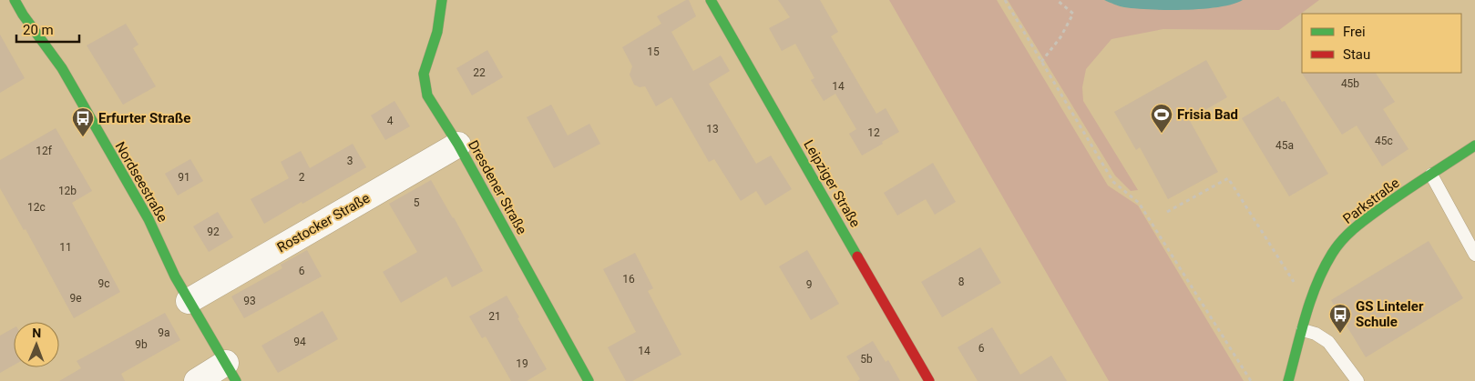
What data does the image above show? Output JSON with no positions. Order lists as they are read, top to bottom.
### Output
{
  "streets": {
    "street": [
      "Nordseestraße",
      "Leipziger Straße",
      "Dresdener Straße",
      "Parkstraße",
      "Rostocker Straße"
    ]
  },
  "crossings": [
    ["Nordseestraße", "Rostocker Straße"],
    ["Dresdener Straße", "Rostocker Straße"]
  ],
  "places": {
    "sports": ["Frisia Bad"],
    "bus stop": ["Erfurter Straße", "GS Linteler Schule"]
  },
  "house_numbers": [
    "15",
    "22",
    "45b",
    "14",
    "4",
    "13",
    "12",
    "45c",
    "45a",
    "12f",
    "3",
    "91",
    "2",
    "12b",
    "5",
    "12c",
    "92",
    "11",
    "6",
    "16",
    "8",
    "9c",
    "9",
    "9e",
    "93",
    "21",
    "9a",
    "94",
    "9b",
    "6",
    "14",
    "5b",
    "19"
  ],
  "legend": ["Frei", "Stau"],
  "scale_bar": "20 m",
  "north": "top"
}
